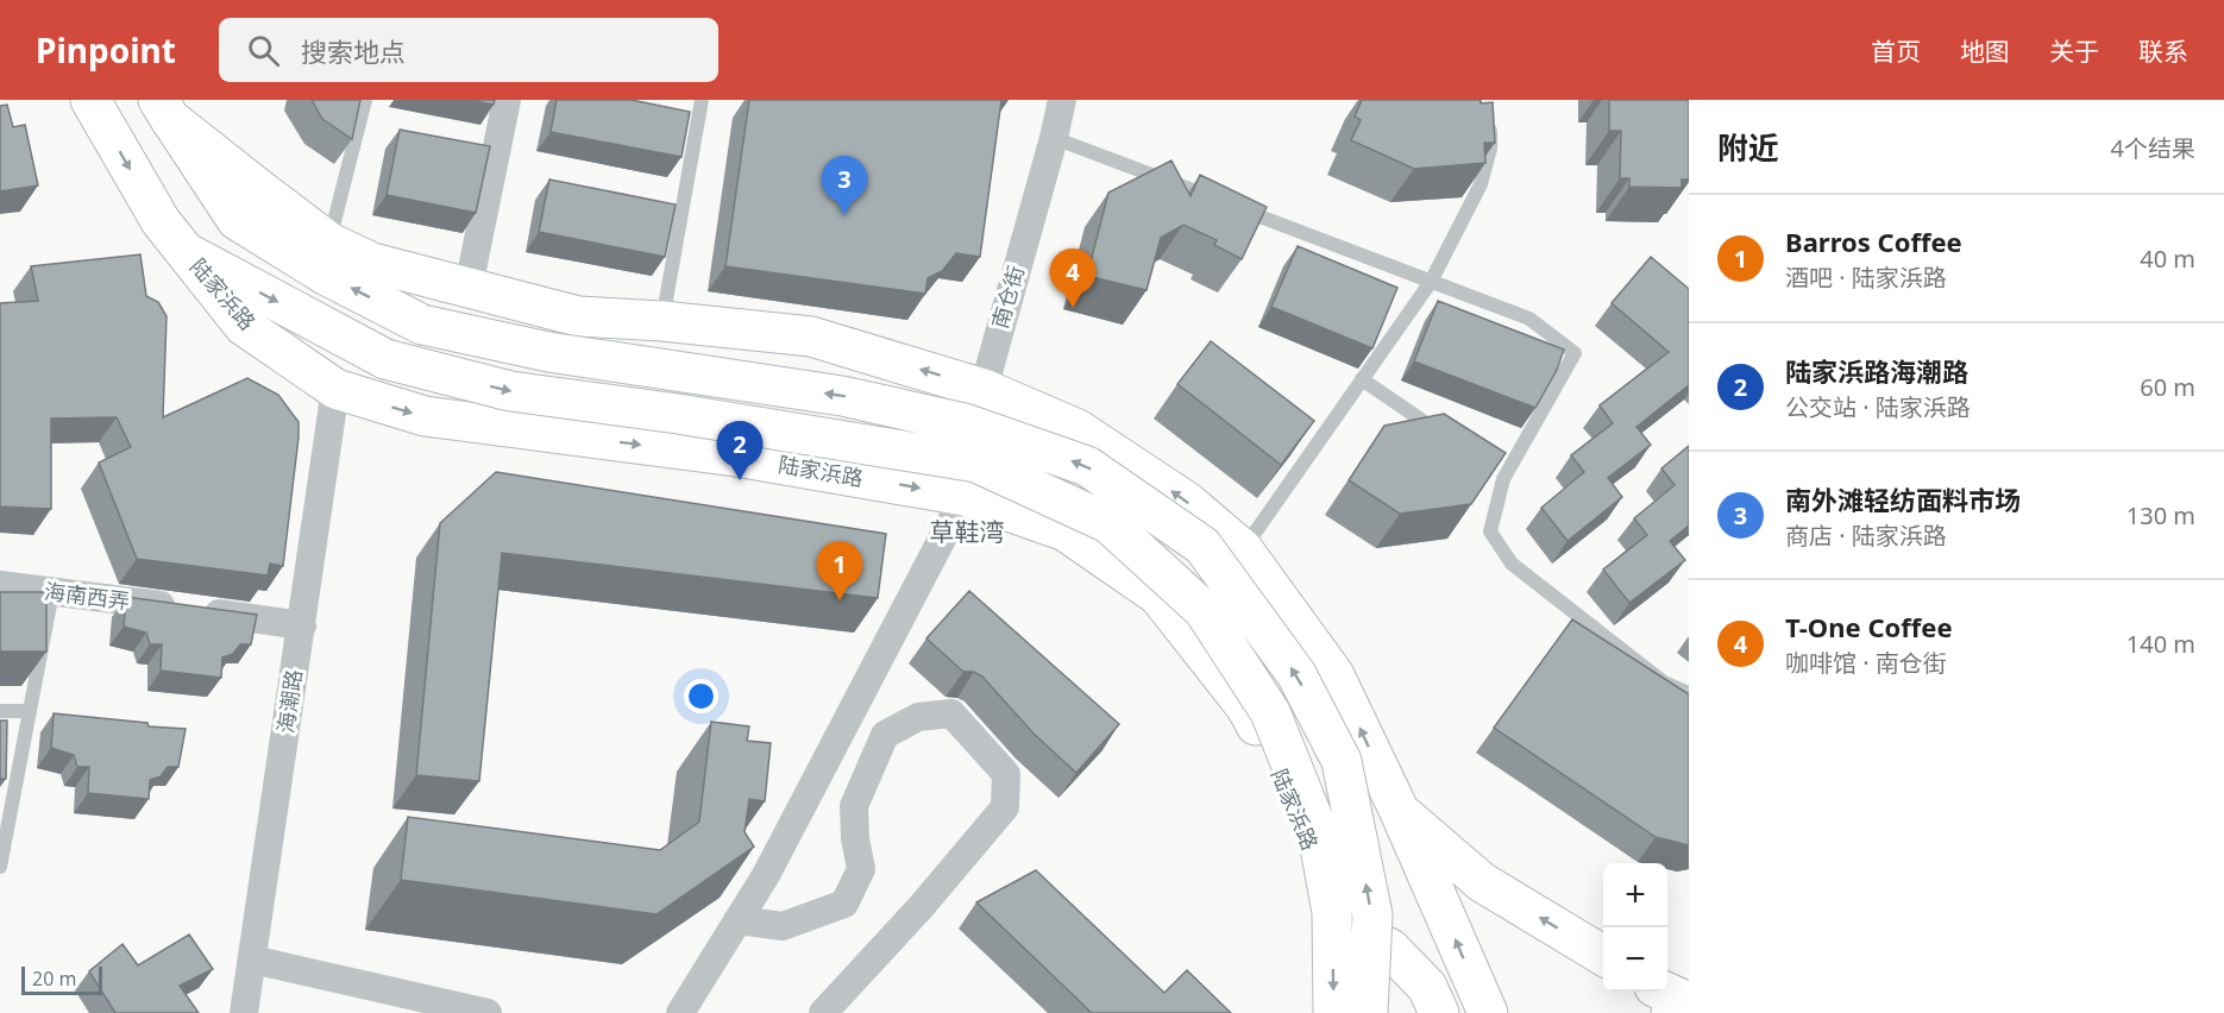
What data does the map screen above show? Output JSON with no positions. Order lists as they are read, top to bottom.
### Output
{
  "streets": {
    "main road": ["陆家浜路"],
    "street": ["南仓街", "海南西弄", "海潮路"]
  },
  "crossings": [
    ["陆家浜路", "南仓街"],
    ["陆家浜路", "海潮路"],
    ["海南西弄", "海潮路"]
  ],
  "districts": ["草鞋湾"],
  "scale_bar": "20 m",
  "page": {
    "header": "Pinpoint",
    "search": "搜索地点",
    "nav": [
      "首页",
      "地图",
      "关于",
      "联系"
    ],
    "heading": ["附近", "4个结果"],
    "pins": [
      "3",
      "4",
      "2",
      "1"
    ],
    "list": [
      {
        "mark": "1",
        "name": "Barros Coffee",
        "note": "酒吧 · 陆家浜路",
        "value": "40 m"
      },
      {
        "mark": "2",
        "name": "陆家浜路海潮路",
        "note": "公交站 · 陆家浜路",
        "value": "60 m"
      },
      {
        "mark": "3",
        "name": "南外滩轻纺面料市场",
        "note": "商店 · 陆家浜路",
        "value": "130 m"
      },
      {
        "mark": "4",
        "name": "T-One Coffee",
        "note": "咖啡馆 · 南仓街",
        "value": "140 m"
      }
    ],
    "map_buttons": ["+", "−"],
    "scale": "20 m"
  }
}
